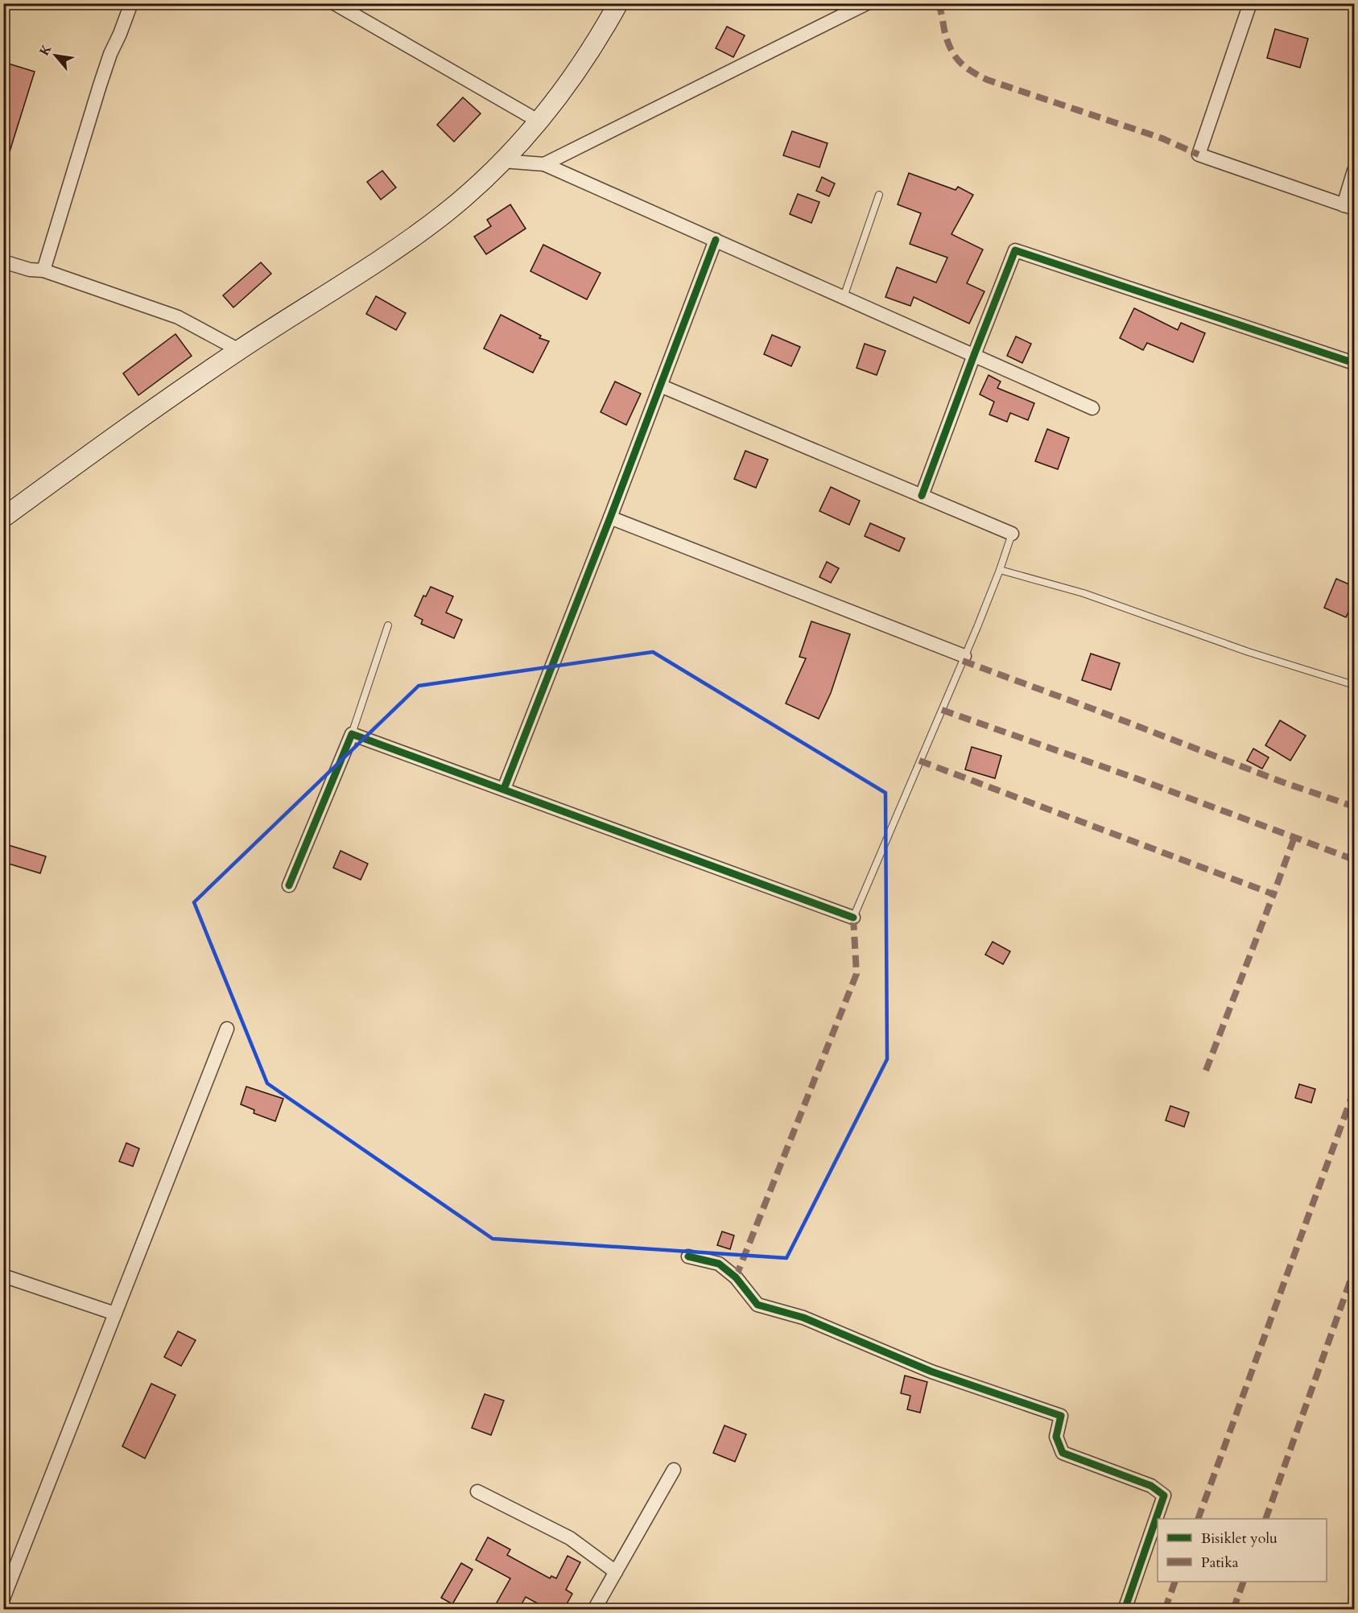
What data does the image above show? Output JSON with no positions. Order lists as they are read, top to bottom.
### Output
{
  "legend": ["Bisiklet yolu", "Patika"],
  "north": "top left"
}
